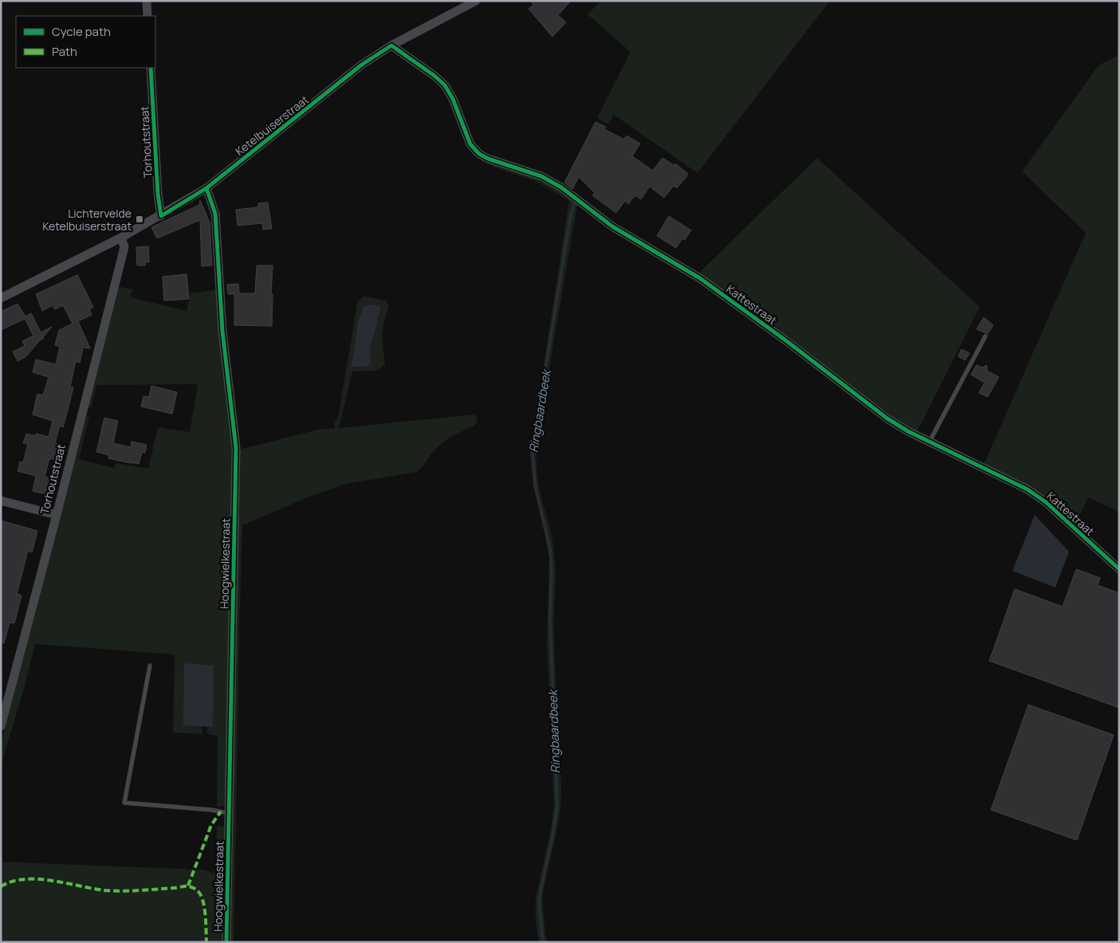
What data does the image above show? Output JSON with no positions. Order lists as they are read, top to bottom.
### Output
{
  "streets": {
    "street": [
      "Ketelbuiserstraat",
      "Torhoutstraat",
      "Kattestraat",
      "Hoogwielkestraat"
    ]
  },
  "crossings": [
    ["Ketelbuiserstraat", "Torhoutstraat"],
    ["Ketelbuiserstraat", "Kattestraat"],
    ["Ketelbuiserstraat", "Hoogwielkestraat"]
  ],
  "water": ["Ringbaardbeek"],
  "places": {
    "transit": ["Lichtervelde Ketelbuiserstraat"]
  },
  "legend": ["Cycle path", "Path"]
}
